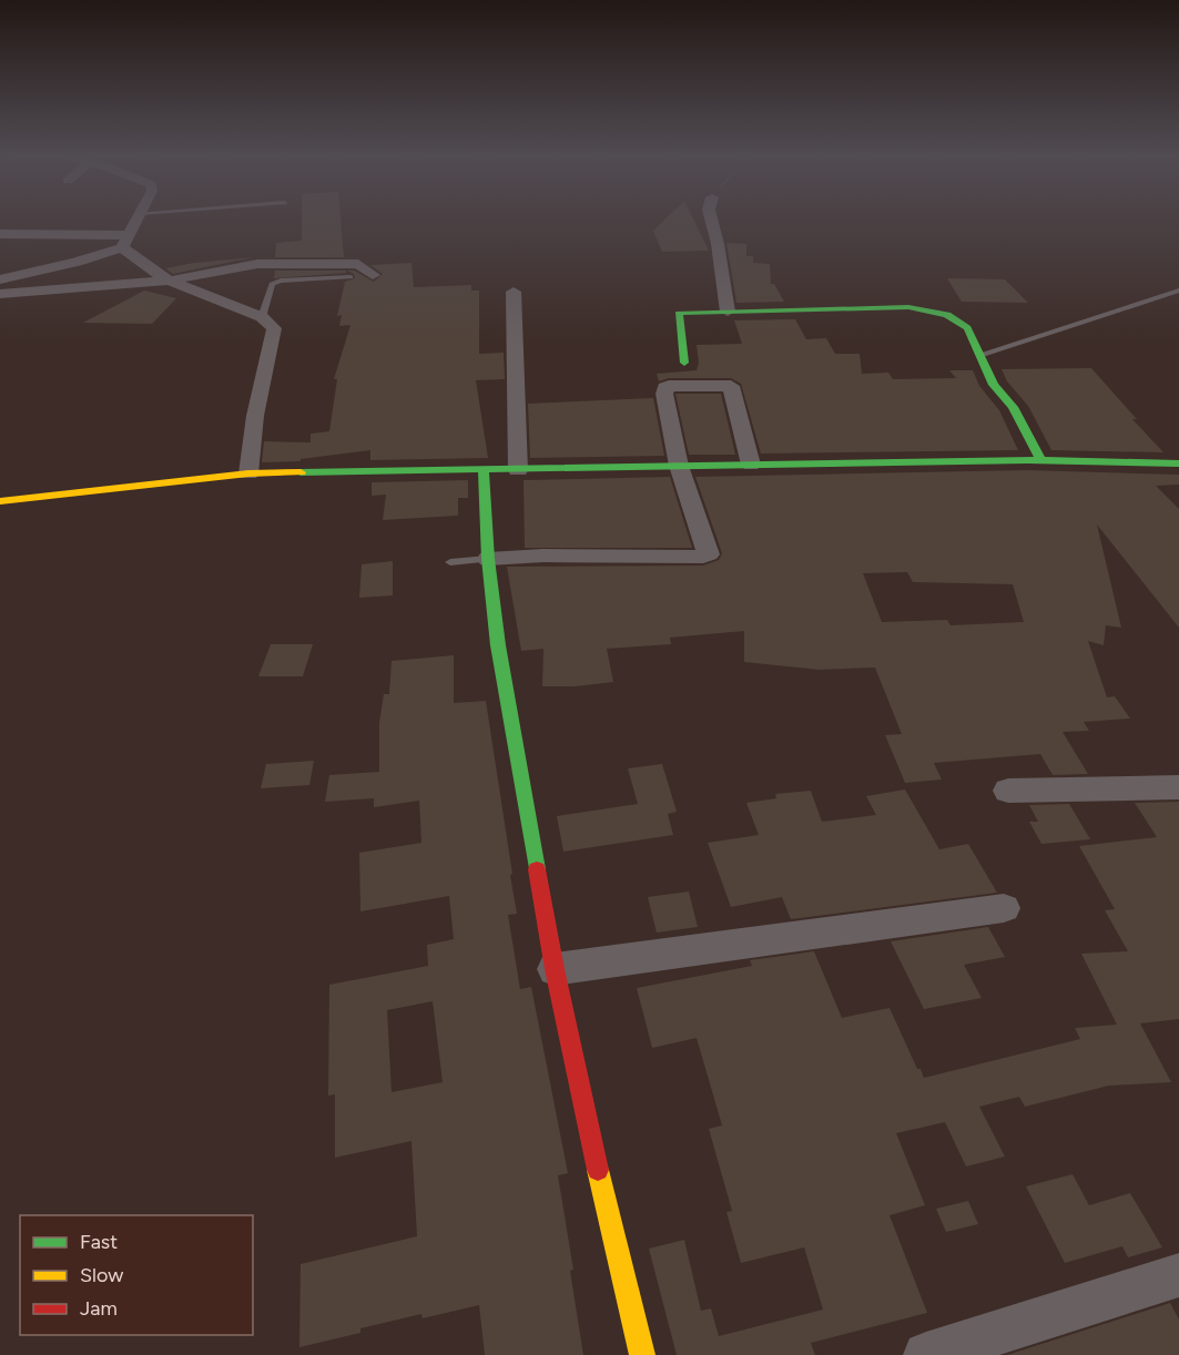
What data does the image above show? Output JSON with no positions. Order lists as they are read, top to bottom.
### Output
{
  "legend": ["Fast", "Slow", "Jam"]
}
